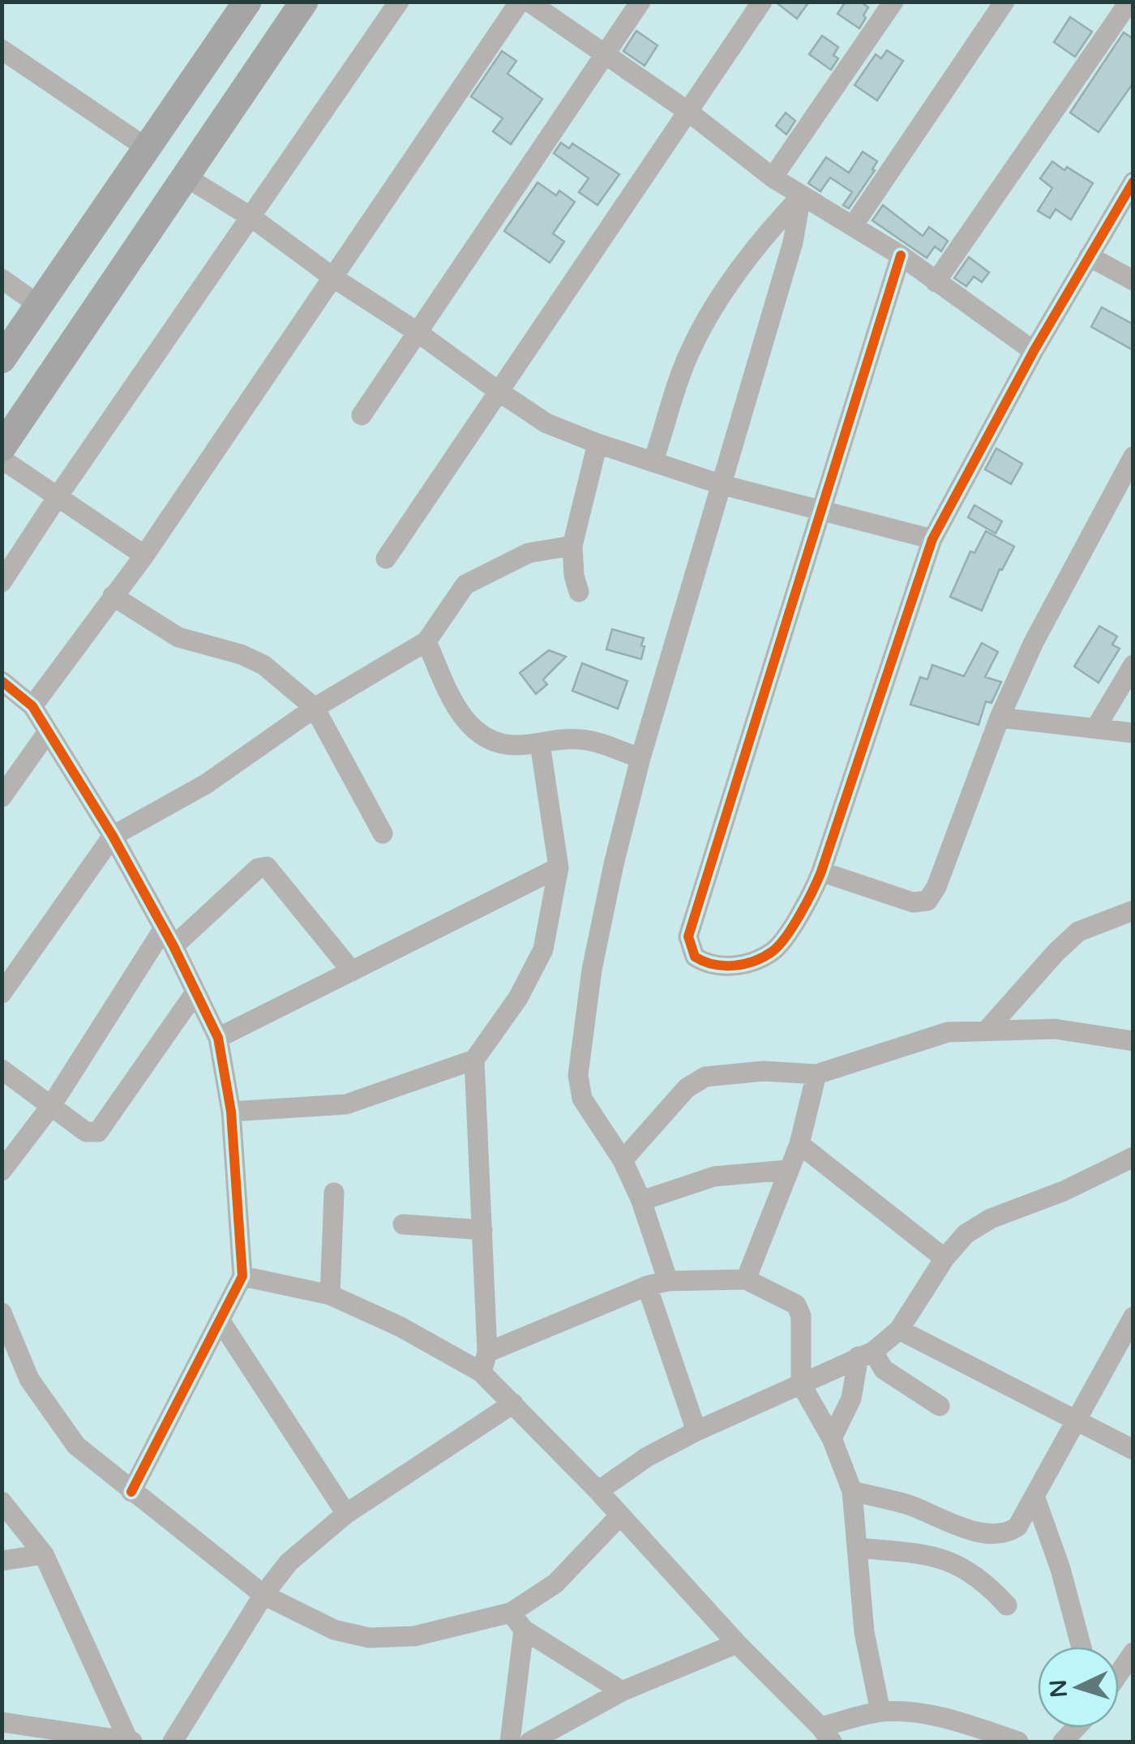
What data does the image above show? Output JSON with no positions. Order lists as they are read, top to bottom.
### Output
{
  "north": "left"
}
